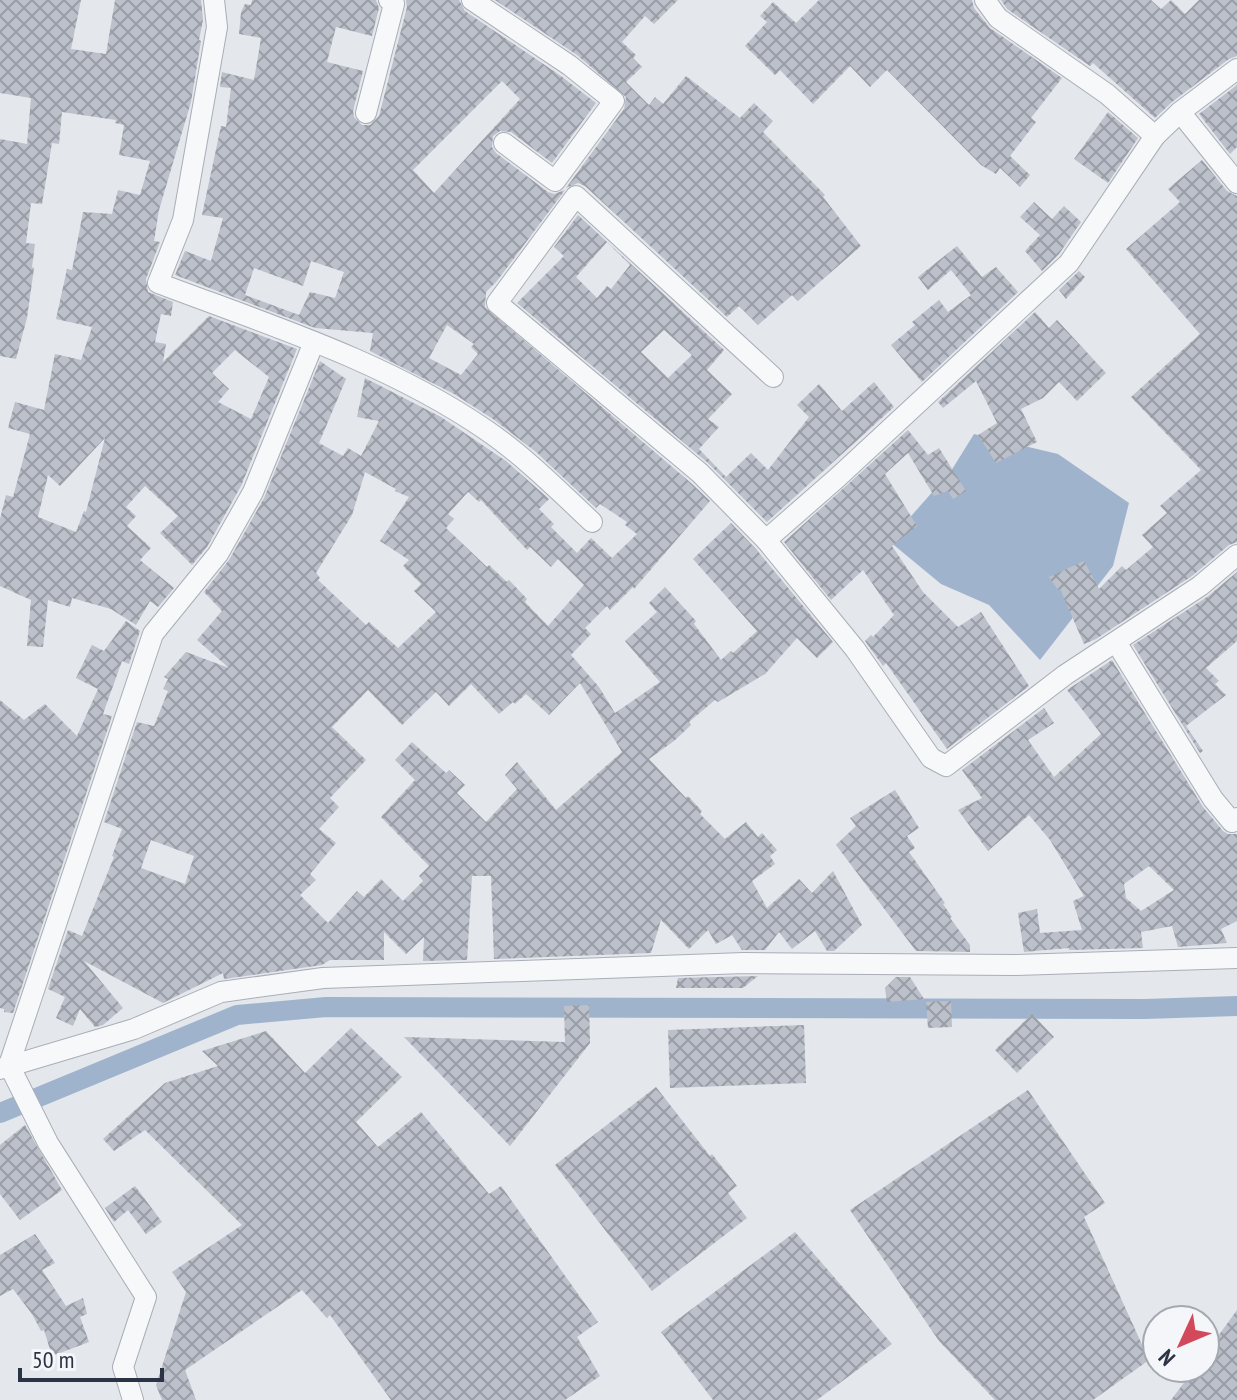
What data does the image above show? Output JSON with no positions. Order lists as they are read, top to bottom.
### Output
{
  "scale_bar": "50 m",
  "north": "bottom left"
}
